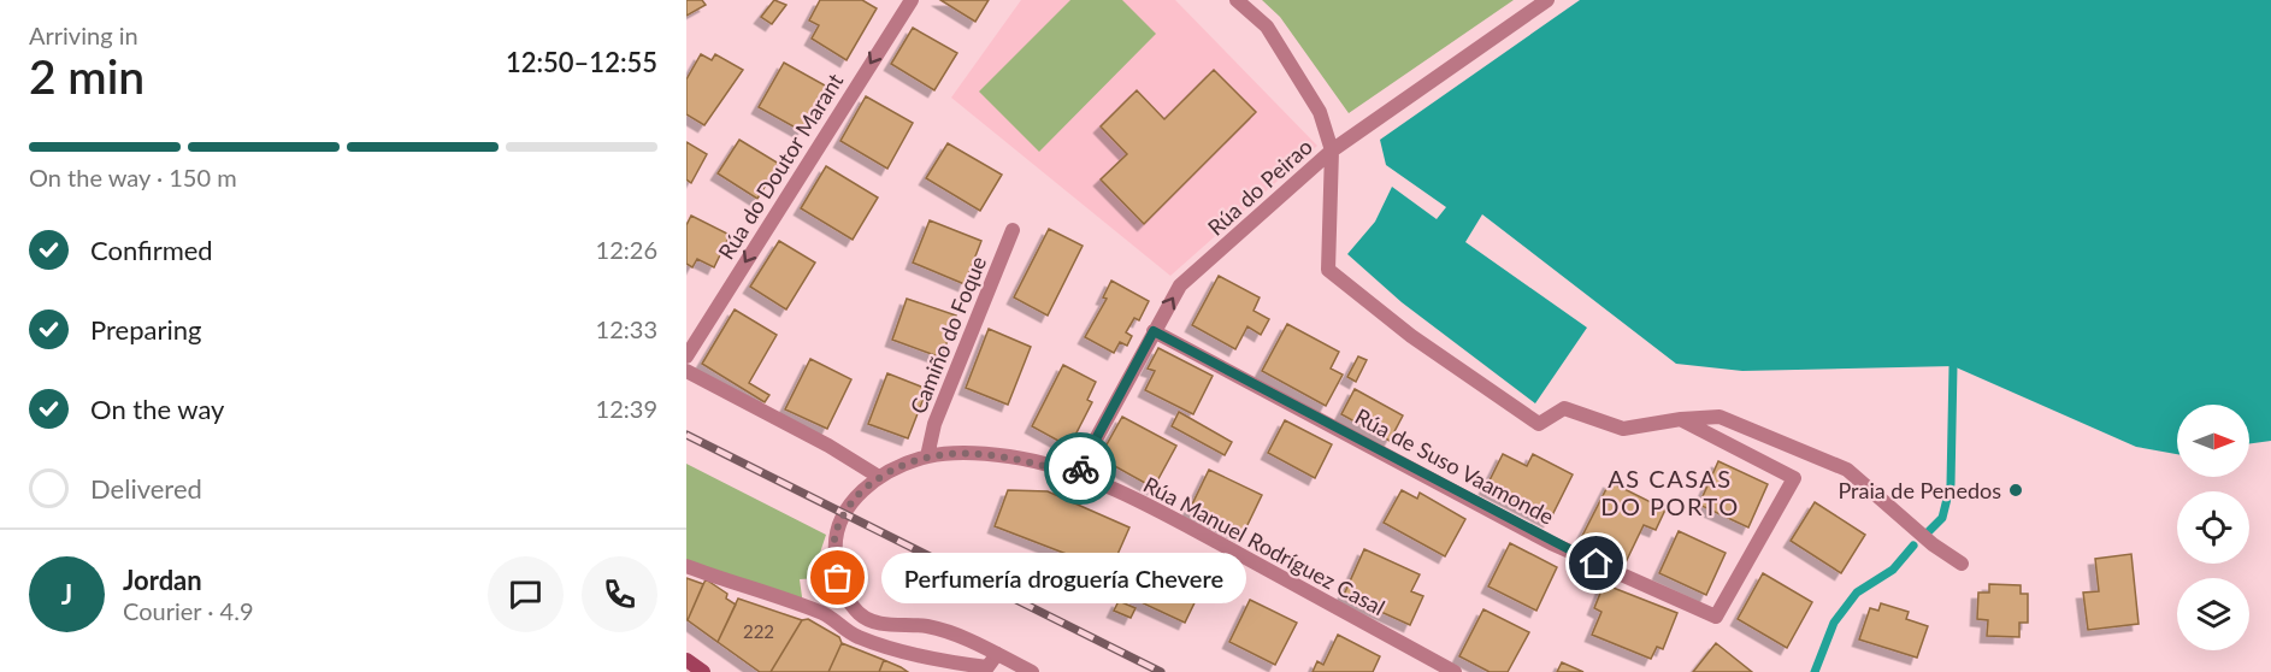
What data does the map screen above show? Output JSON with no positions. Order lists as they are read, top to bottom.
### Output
{
  "streets": {
    "street": [
      "Rúa do Doutor Marant",
      "Rúa do Peirao",
      "Camiño do Foque",
      "Rúa de Suso Vaamonde",
      "Rúa Manuel Rodríguez Casal"
    ]
  },
  "crossings": [
    ["Rúa do Peirao", "Rúa de Suso Vaamonde"],
    ["Rúa do Peirao", "Rúa Manuel Rodríguez Casal"],
    ["Camiño do Foque", "Rúa Manuel Rodríguez Casal"]
  ],
  "one_way": ["Rúa do Doutor Marant", "Rúa do Peirao"],
  "districts": ["AS CASAS DO PORTO"],
  "places": ["Praia de Penedos", "Perfumería droguería Chevere"],
  "house_numbers": ["222"],
  "north": "right",
  "page": {
    "heading": ["2 min", "Arriving in", "12:50–12:55"],
    "panel": ["Jordan", "Courier · 4.9"],
    "bar": "On the way · 150 m",
    "list": [
      ["Confirmed", "12:26"],
      ["Preparing", "12:33"],
      ["On the way", "12:39"],
      "Delivered"
    ],
    "bubble": "Perfumería droguería Chevere",
    "round": "J"
  }
}
